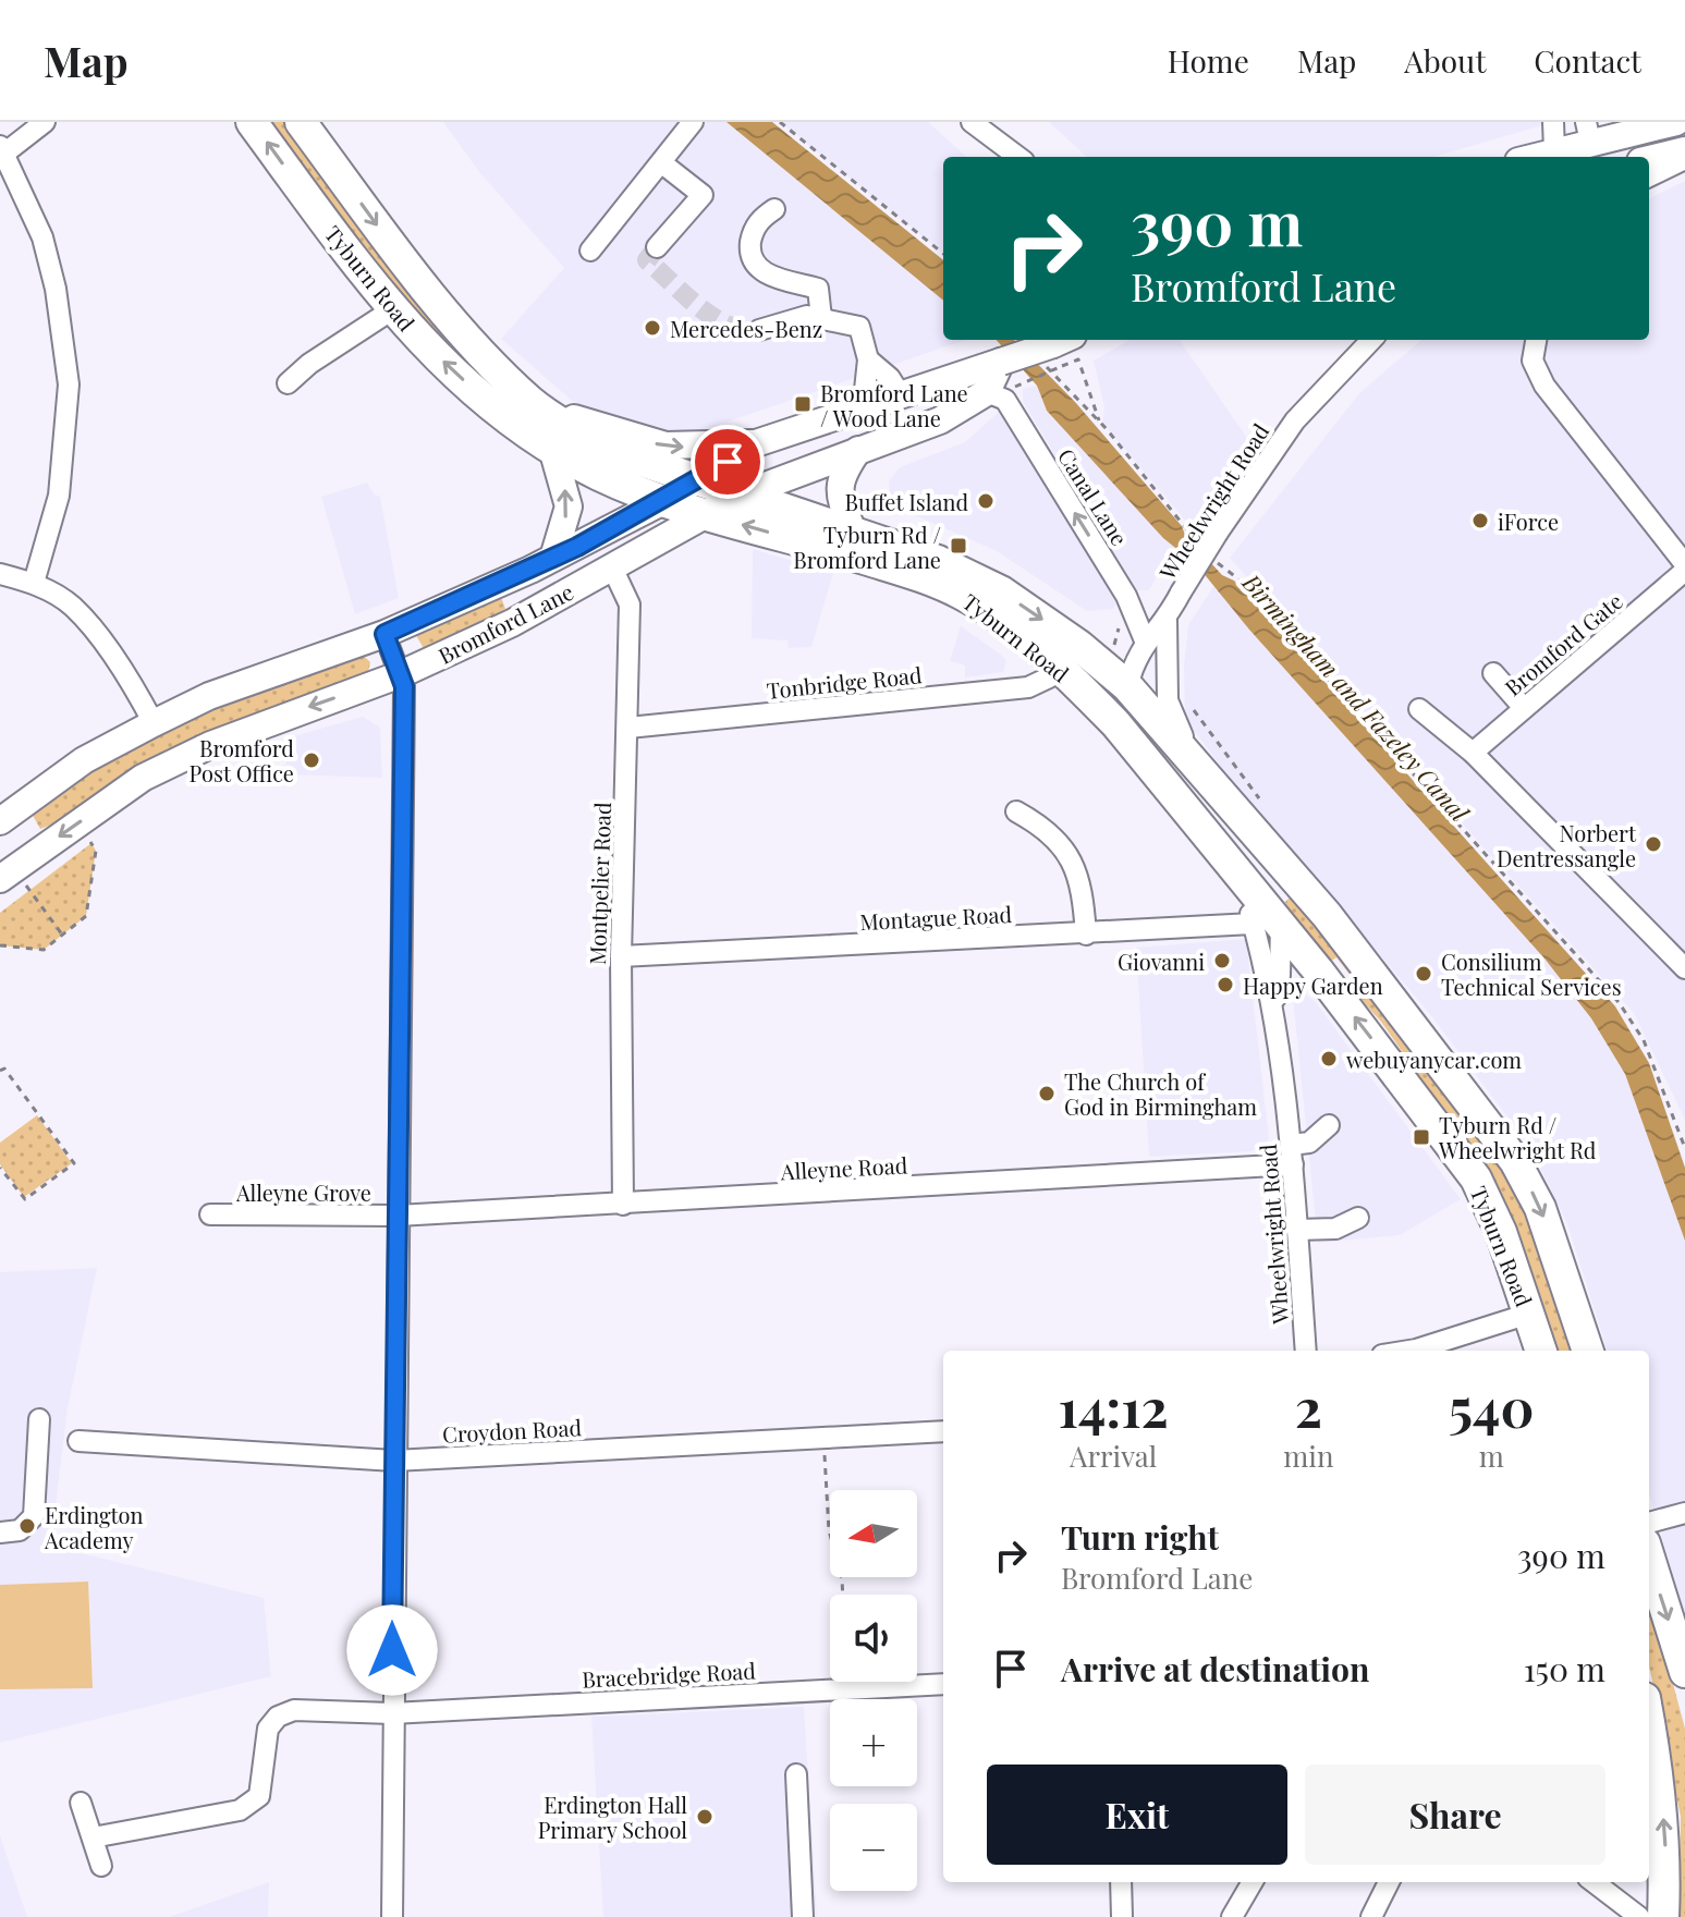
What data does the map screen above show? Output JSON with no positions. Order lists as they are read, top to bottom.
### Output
{
  "streets": {
    "highway": ["Tyburn Road"],
    "main road": ["Bromford Lane"],
    "street": [
      "Canal Lane",
      "Wheelwright Road",
      "Bromford Gate",
      "Tonbridge Road",
      "Montpelier Road",
      "Montague Road",
      "Alleyne Road",
      "Alleyne Grove",
      "Croydon Road",
      "Bracebridge Road"
    ]
  },
  "crossings": [
    ["Tyburn Road", "Wheelwright Road"],
    ["Tyburn Road", "Bromford Lane"],
    ["Tyburn Road", "Tonbridge Road"],
    ["Tyburn Road", "Montague Road"],
    ["Canal Lane", "Wheelwright Road"],
    ["Canal Lane", "Bromford Lane"],
    ["Wheelwright Road", "Montague Road"],
    ["Wheelwright Road", "Alleyne Road"],
    ["Bromford Lane", "Montpelier Road"],
    ["Tonbridge Road", "Montpelier Road"],
    ["Montpelier Road", "Montague Road"],
    ["Montpelier Road", "Alleyne Road"],
    ["Alleyne Road", "Alleyne Grove"]
  ],
  "one_way": ["Canal Lane"],
  "water": ["Birmingham and Fazeley Canal"],
  "places": {
    "other": [
      "Mercedes-Benz",
      "Buffet Island",
      "iForce",
      "Bromford Post Office",
      "Norbert Dentressangle",
      "Giovanni",
      "Consilium Technical Services",
      "Happy Garden",
      "webuyanycar.com",
      "The Church of God in Birmingham",
      "Erdington Academy",
      "Erdington Hall Primary School"
    ],
    "transit": ["Bromford Lane / Wood Lane", "Tyburn Rd / Bromford Lane", "Tyburn Rd / Wheelwright Rd"]
  },
  "north": "left",
  "page": {
    "header": "Map",
    "nav": [
      "Home",
      "Map",
      "About",
      "Contact"
    ],
    "turn": ["390 m", "Bromford Lane"],
    "eta": [
      "14:12",
      "Arrival",
      "2",
      "min",
      "540",
      "m"
    ],
    "map_buttons": ["+", "−"],
    "list": [
      {
        "name": "Turn right",
        "note": "Bromford Lane",
        "value": "390 m"
      },
      {
        "name": "Arrive at destination",
        "value": "150 m"
      }
    ],
    "buttons": ["Exit", "Share"]
  }
}
